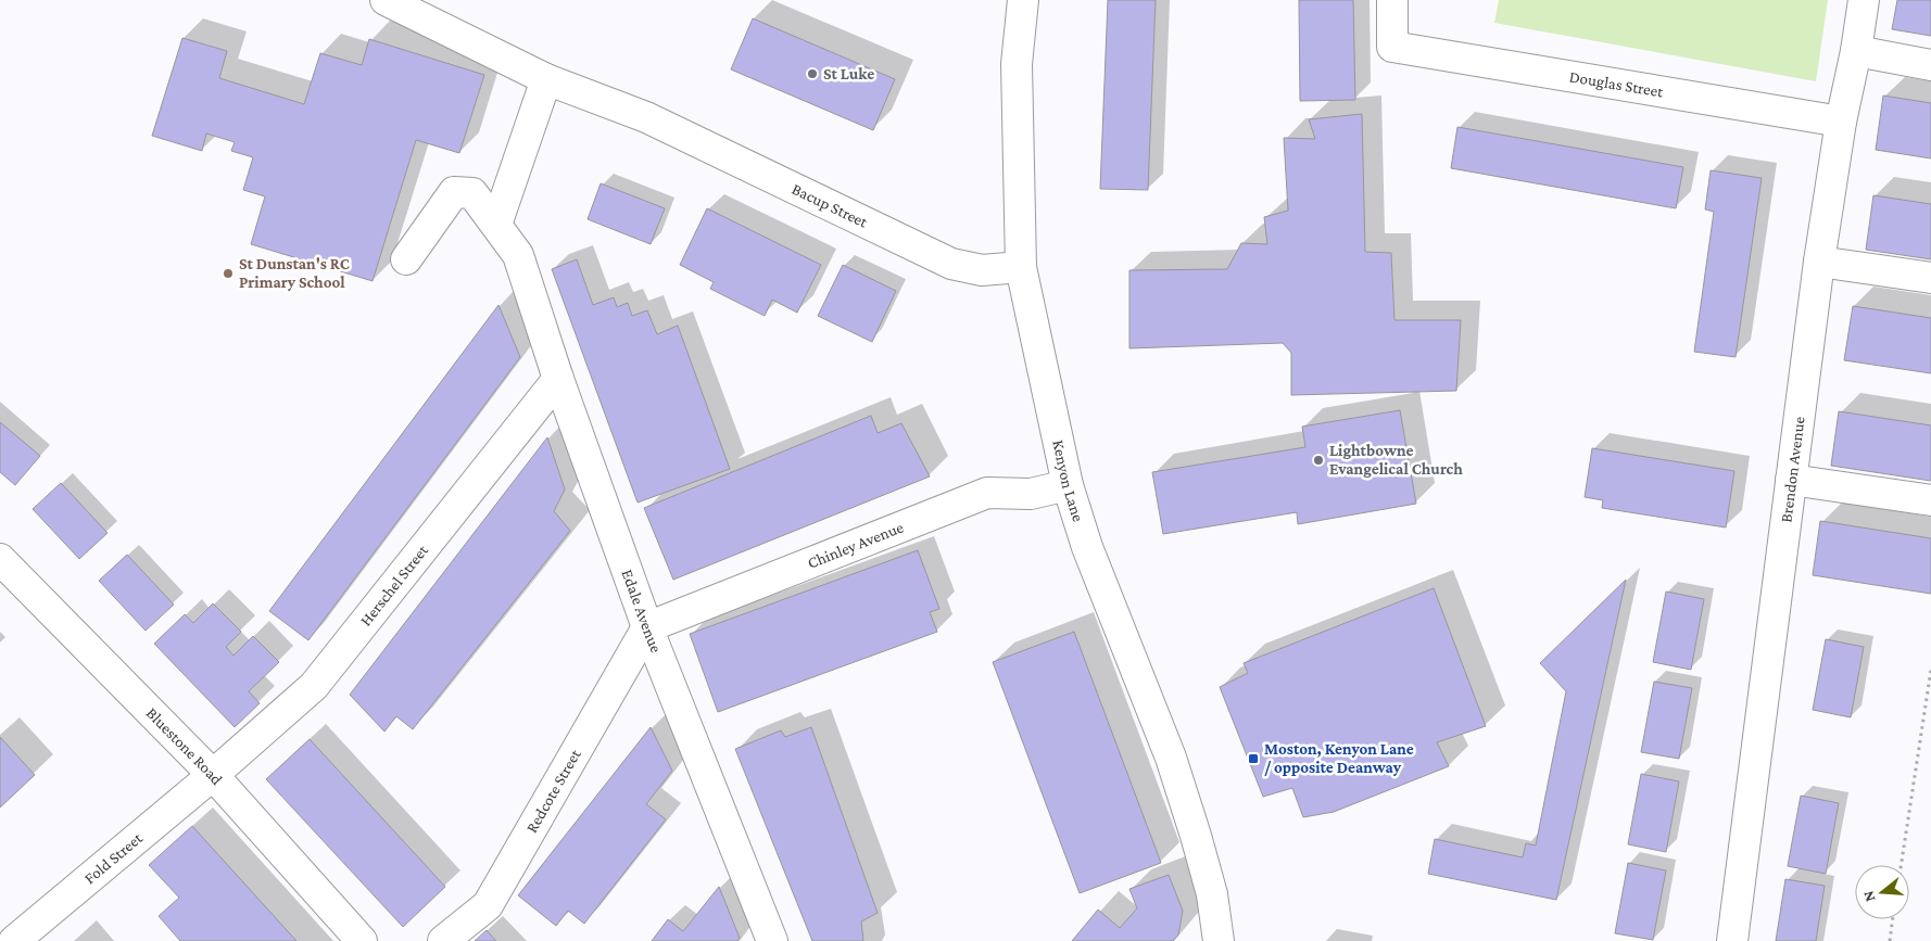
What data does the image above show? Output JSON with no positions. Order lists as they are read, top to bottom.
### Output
{
  "streets": {
    "street": [
      "Douglas Street",
      "Bacup Street",
      "Brendon Avenue",
      "Kenyon Lane",
      "Chinley Avenue",
      "Herschel Street",
      "Edale Avenue",
      "Bluestone Road",
      "Redcote Street",
      "Fold Street"
    ]
  },
  "crossings": [
    ["Douglas Street", "Brendon Avenue"],
    ["Bacup Street", "Kenyon Lane"],
    ["Kenyon Lane", "Chinley Avenue"],
    ["Chinley Avenue", "Edale Avenue"],
    ["Chinley Avenue", "Redcote Street"],
    ["Herschel Street", "Edale Avenue"],
    ["Herschel Street", "Bluestone Road"],
    ["Herschel Street", "Fold Street"],
    ["Edale Avenue", "Redcote Street"],
    ["Bluestone Road", "Fold Street"]
  ],
  "places": {
    "other": ["St Luke", "St Dunstan's RC Primary School", "Lightbowne Evangelical Church"],
    "transit": ["Moston, Kenyon Lane / opposite Deanway"]
  },
  "north": "left"
}
